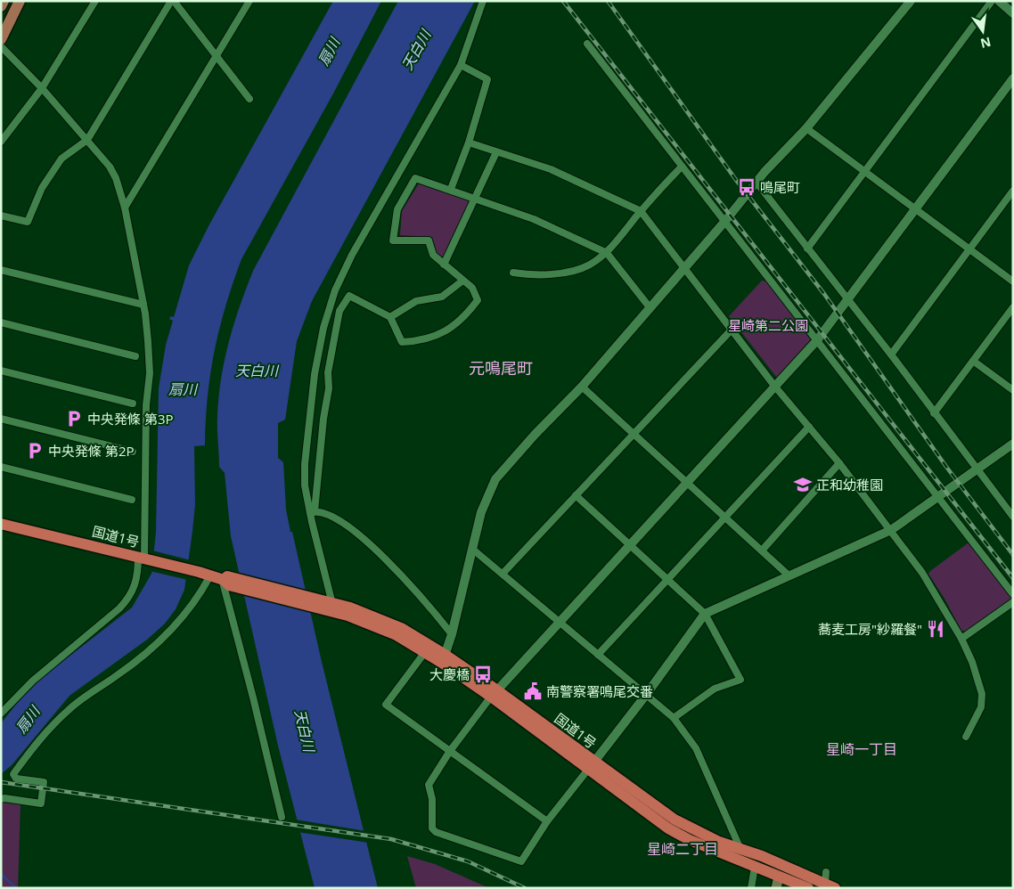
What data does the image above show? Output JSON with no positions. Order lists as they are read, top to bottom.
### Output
{
  "streets": {
    "highway": ["国道1号"]
  },
  "districts": ["元鳴尾町", "星崎一丁目", "星崎二丁目"],
  "water": ["天白川", "扇川"],
  "parks": ["星崎第二公園"],
  "places": {
    "bus stop": ["鳴尾町", "大慶橋"],
    "parking": ["中央発條 第3P", "中央発條 第2P"],
    "school or university": ["正和幼稚園"],
    "restaurant": ["蕎麦工房\"紗羅餐\""],
    "public building": ["南警察署鳴尾交番"]
  },
  "north": "bottom"
}
